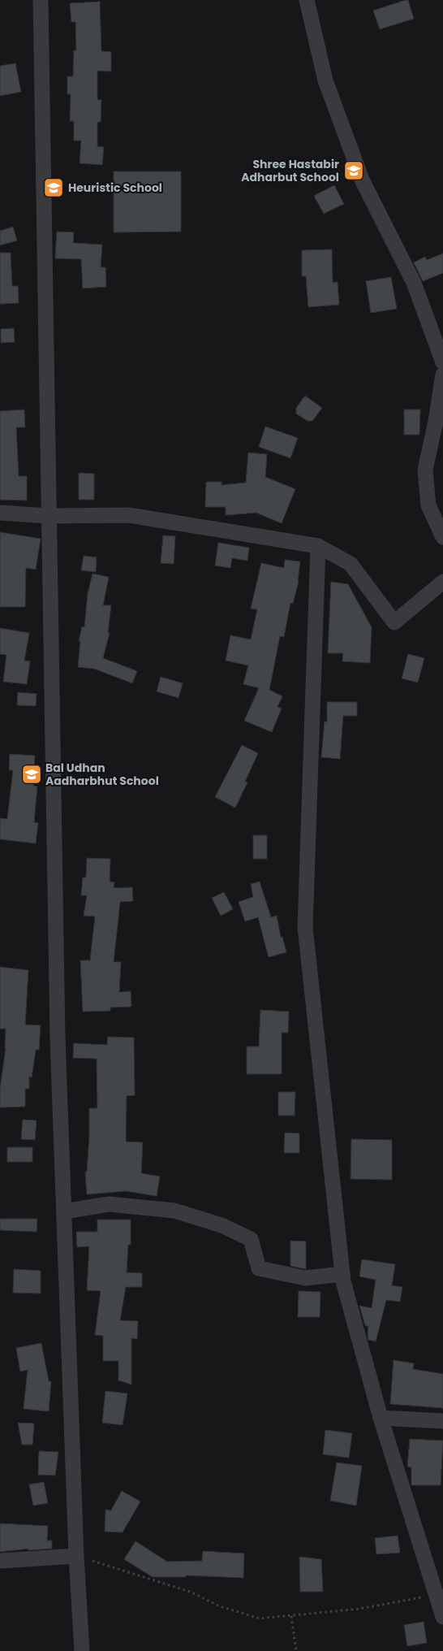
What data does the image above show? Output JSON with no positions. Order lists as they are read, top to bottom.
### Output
{
  "places": {
    "school or university": ["Shree Hastabir Adharbut School", "Heuristic School", "Bal Udhan Aadharbhut School"]
  }
}
